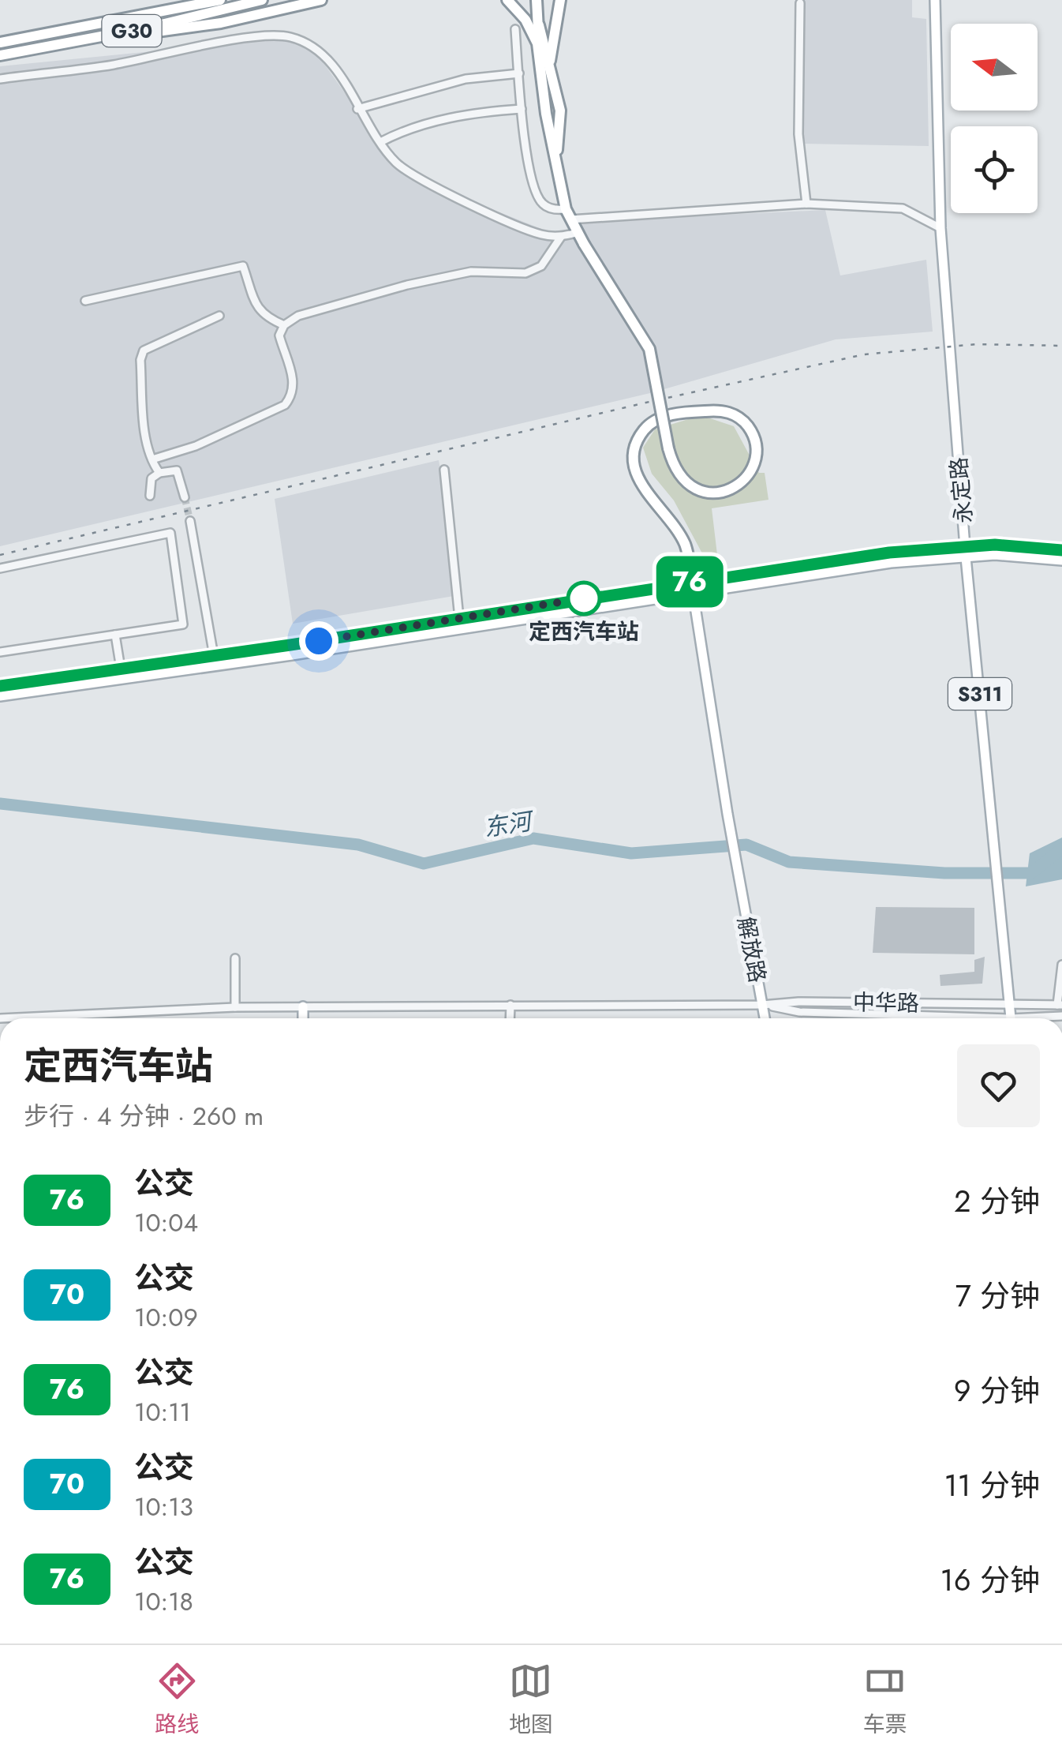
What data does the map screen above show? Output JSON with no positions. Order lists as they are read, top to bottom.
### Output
{
  "streets": {
    "highway": ["G30"],
    "main road": ["永定路", "S311", "解放路"],
    "street": ["中华路"]
  },
  "crossings": [
    ["永定路", "中华路"],
    ["解放路", "中华路"]
  ],
  "water": ["东河"],
  "places": ["定西汽车站"],
  "lines": ["bus line 76"],
  "north": "left",
  "page": {
    "on_map": "76",
    "heading": ["定西汽车站", "步行 · 4 分钟 · 260 m"],
    "list": [
      {
        "mark": "76",
        "name": "公交",
        "note": "10:04",
        "value": "2 分钟"
      },
      {
        "mark": "70",
        "name": "公交",
        "note": "10:09",
        "value": "7 分钟"
      },
      {
        "mark": "76",
        "name": "公交",
        "note": "10:11",
        "value": "9 分钟"
      },
      {
        "mark": "70",
        "name": "公交",
        "note": "10:13",
        "value": "11 分钟"
      },
      {
        "mark": "76",
        "name": "公交",
        "note": "10:18",
        "value": "16 分钟"
      }
    ],
    "tabs": ["路线", "地图", "车票"]
  }
}
